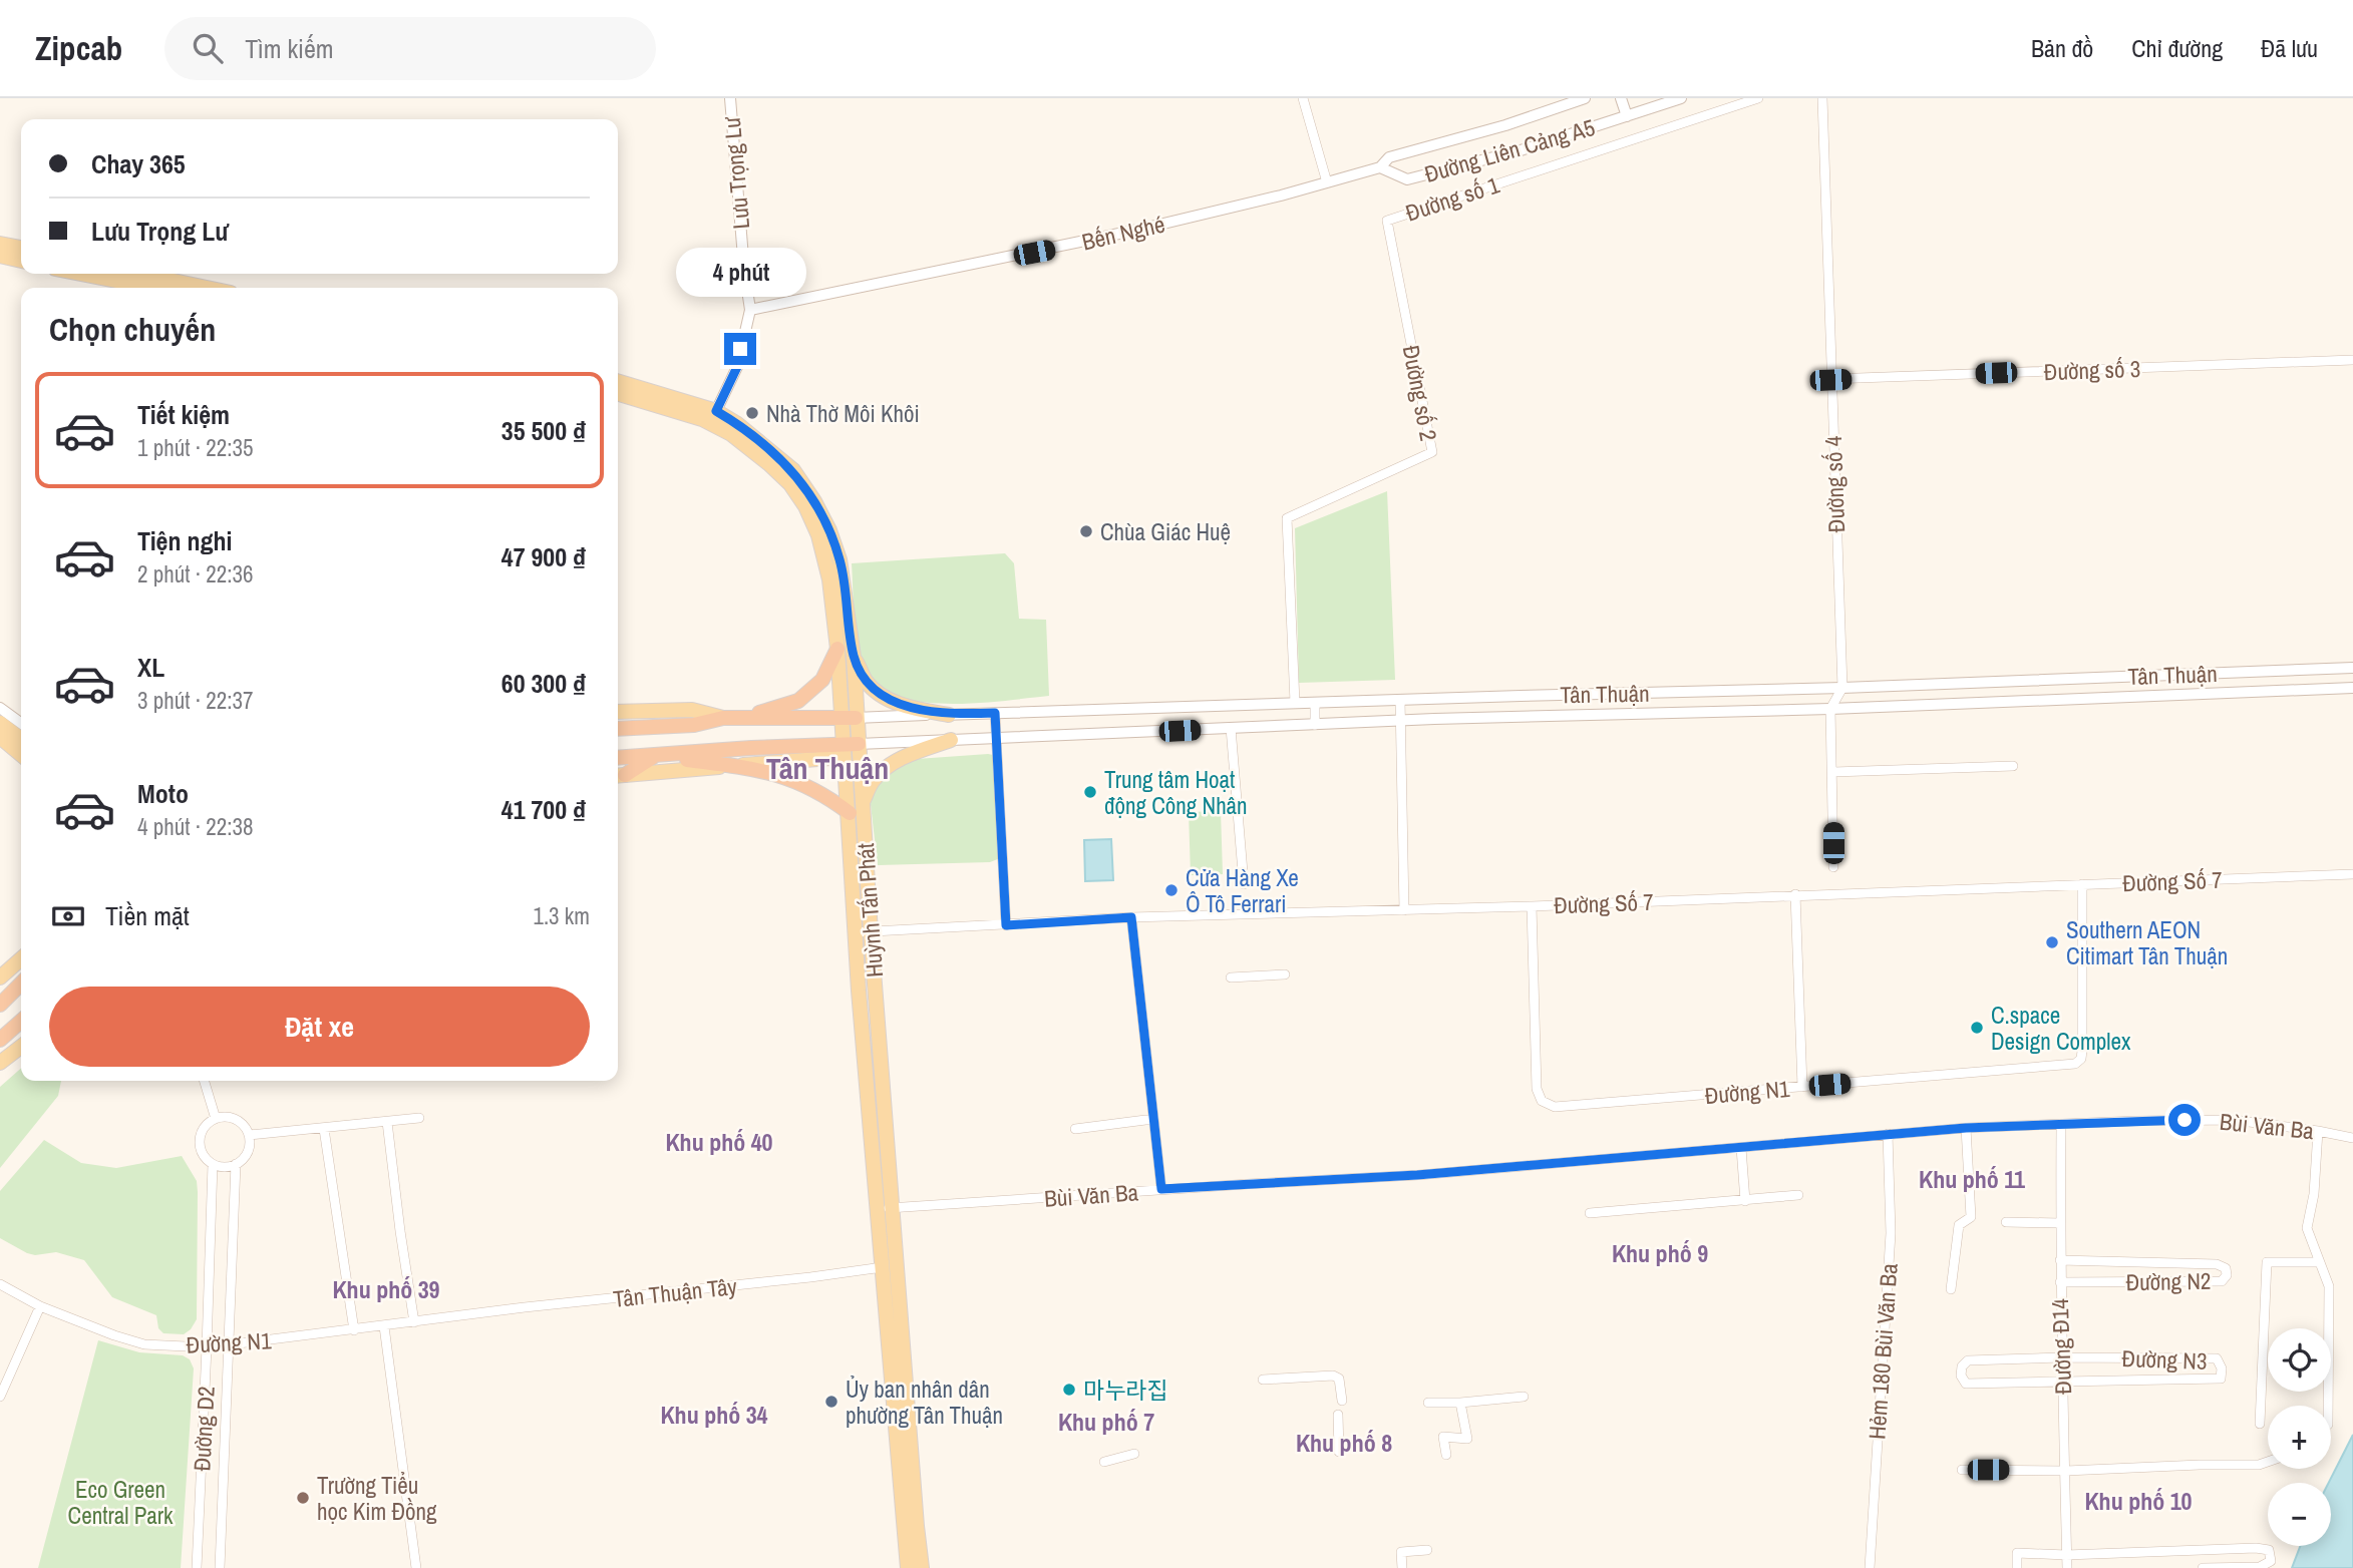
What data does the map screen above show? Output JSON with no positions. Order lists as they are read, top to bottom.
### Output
{
  "streets": {
    "main road": ["Huỳnh Tấn Phát"],
    "street": [
      "Đường Liên Cảng A5",
      "Lưu Trọng Lư",
      "Đường số 1",
      "Bến Nghé",
      "Đường số 3",
      "Đường số 2",
      "Đường số 4",
      "Tân Thuận",
      "Đường Số 7",
      "Đường N1",
      "Bùi Văn Ba",
      "Đường N2",
      "Tân Thuận Tây",
      "Đường Đ14",
      "Hẻm 180 Bùi Văn Ba",
      "Đường N3",
      "Đường D2"
    ]
  },
  "crossings": [
    ["Đường Liên Cảng A5", "Bến Nghé"],
    ["Lưu Trọng Lư", "Bến Nghé"],
    ["Lưu Trọng Lư", "Huỳnh Tấn Phát"],
    ["Đường số 1", "Đường số 2"],
    ["Đường số 3", "Đường số 4"],
    ["Đường số 2", "Tân Thuận"],
    ["Đường số 4", "Tân Thuận"],
    ["Tân Thuận", "Huỳnh Tấn Phát"],
    ["Đường Số 7", "Huỳnh Tấn Phát"],
    ["Đường Số 7", "Đường N1"],
    ["Huỳnh Tấn Phát", "Bùi Văn Ba"],
    ["Huỳnh Tấn Phát", "Tân Thuận Tây"],
    ["Đường N1", "Tân Thuận Tây"],
    ["Đường N1", "Đường D2"],
    ["Bùi Văn Ba", "Đường Đ14"],
    ["Bùi Văn Ba", "Hẻm 180 Bùi Văn Ba"],
    ["Đường N2", "Đường Đ14"],
    ["Đường Đ14", "Đường N3"]
  ],
  "districts": [
    "Tân Thuận",
    "Khu phố 40",
    "Khu phố 11",
    "Khu phố 9",
    "Khu phố 39",
    "Khu phố 34",
    "Khu phố 7",
    "Khu phố 8",
    "Khu phố 10"
  ],
  "parks": ["Eco Green Central Park"],
  "places": [
    "Nhà Thờ Môi Khôi",
    "Chùa Giác Huệ",
    "Trung tâm Hoạt động Công Nhân",
    "Cửa Hàng Xe Ô Tô Ferrari",
    "Southern AEON Citimart Tân Thuận",
    "C.space Design Complex",
    "마누라집",
    "Ủy ban nhân dân phường Tân Thuận",
    "Trường Tiểu học Kim Đồng"
  ],
  "page": {
    "header": "Zipcab",
    "search": "Tìm kiếm",
    "nav": ["Bản đồ", "Chỉ đường", "Đã lưu"],
    "banner": ["Chay 365", "Lưu Trọng Lư"],
    "bubble": "4 phút",
    "heading": "Chọn chuyến",
    "list": [
      {
        "name": "Tiết kiệm",
        "note": "1 phút · 22:35",
        "value": "35 500 ₫"
      },
      {
        "name": "Tiện nghi",
        "note": "2 phút · 22:36",
        "value": "47 900 ₫"
      },
      {
        "name": "XL",
        "note": "3 phút · 22:37",
        "value": "60 300 ₫"
      },
      {
        "name": "Moto",
        "note": "4 phút · 22:38",
        "value": "41 700 ₫"
      }
    ],
    "pay": ["Tiền mặt", "1.3 km"],
    "buttons": "Đặt xe",
    "map_buttons": ["+", "−"]
  }
}
